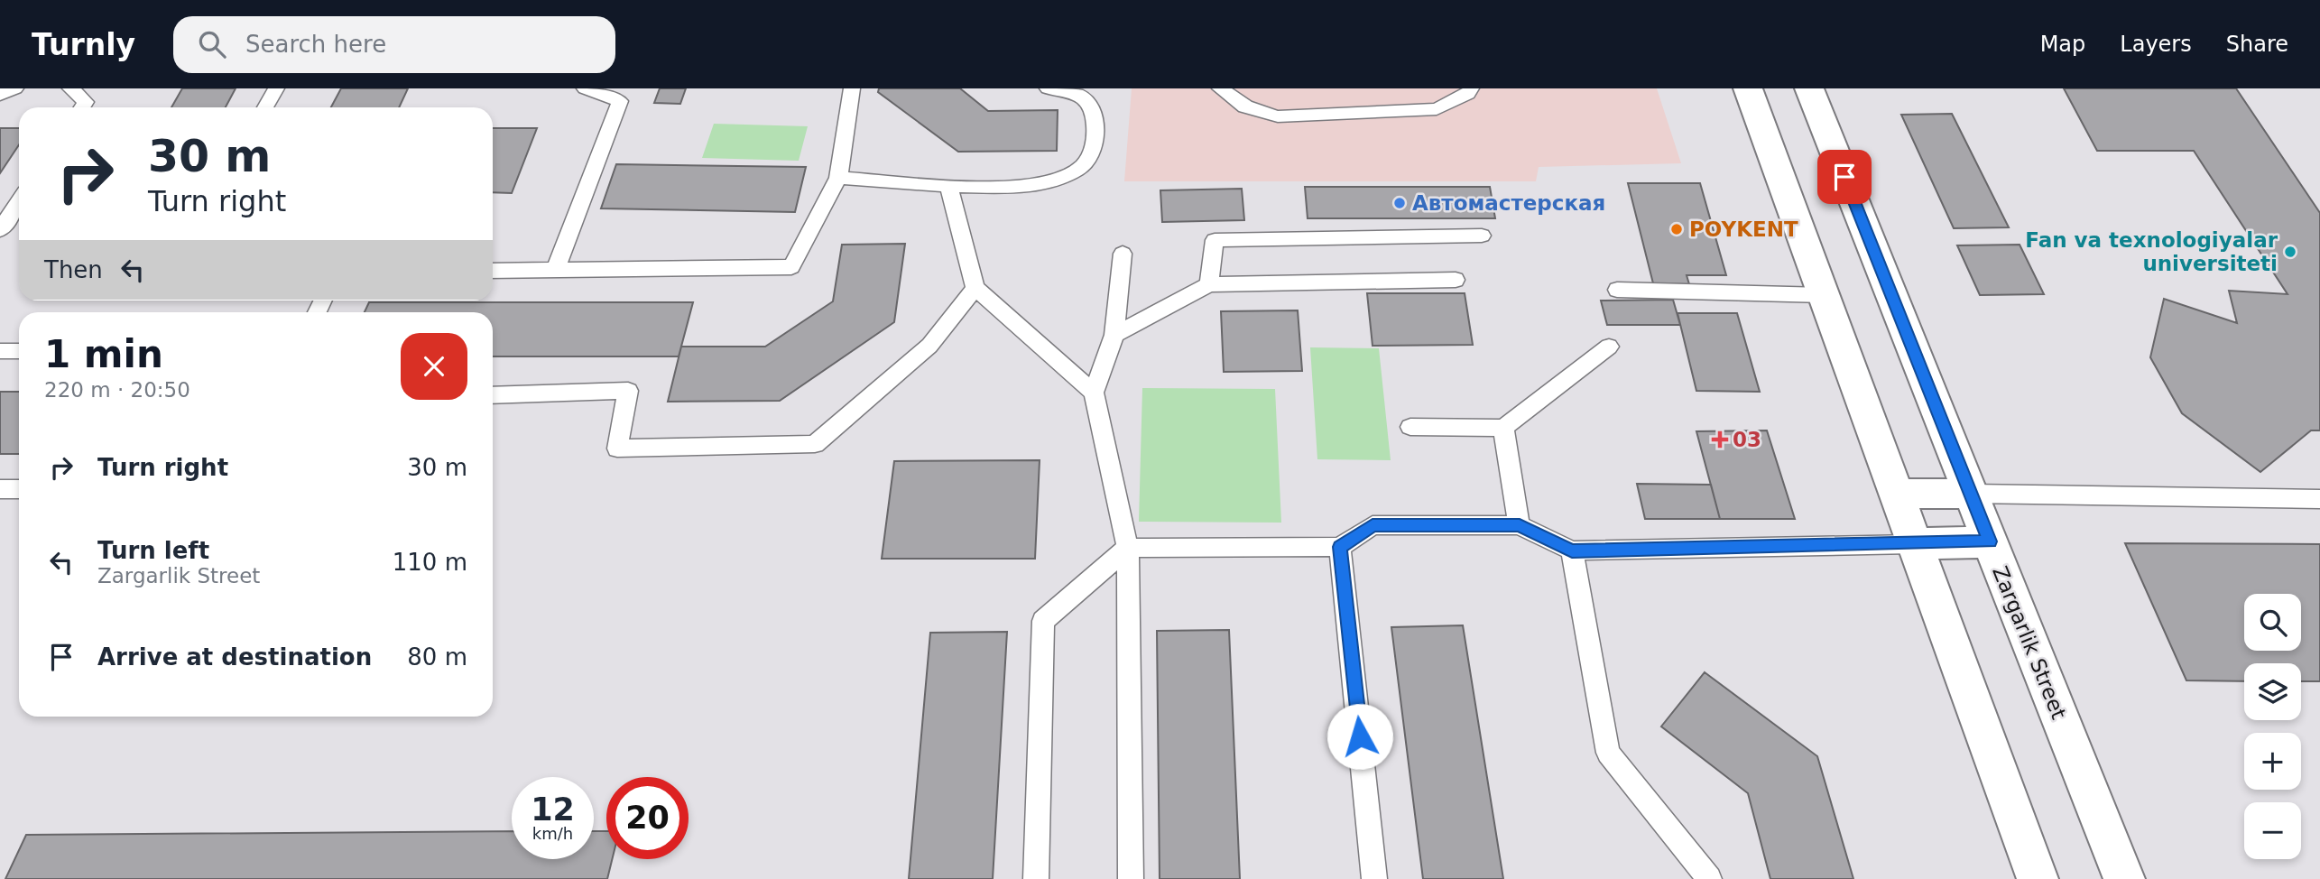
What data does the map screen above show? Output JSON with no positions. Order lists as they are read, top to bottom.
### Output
{
  "streets": {
    "main road": ["Zargarlik Street"]
  },
  "places": {
    "other": ["Автомастерская", "POYKENT", "Fan va texnologiyalar universiteti"],
    "health": ["03"]
  },
  "page": {
    "header": "Turnly",
    "search": "Search here",
    "nav": ["Map", "Layers", "Share"],
    "turn": ["30 m", "Turn right"],
    "then": "Then",
    "heading": ["1 min", "220 m · 20:50"],
    "list": [
      {
        "name": "Turn right",
        "value": "30 m"
      },
      {
        "name": "Turn left",
        "note": "Zargarlik Street",
        "value": "110 m"
      },
      {
        "name": "Arrive at destination",
        "value": "80 m"
      }
    ],
    "map_buttons": ["+", "−"],
    "speed": "12 km/h",
    "limit": "20"
  }
}
